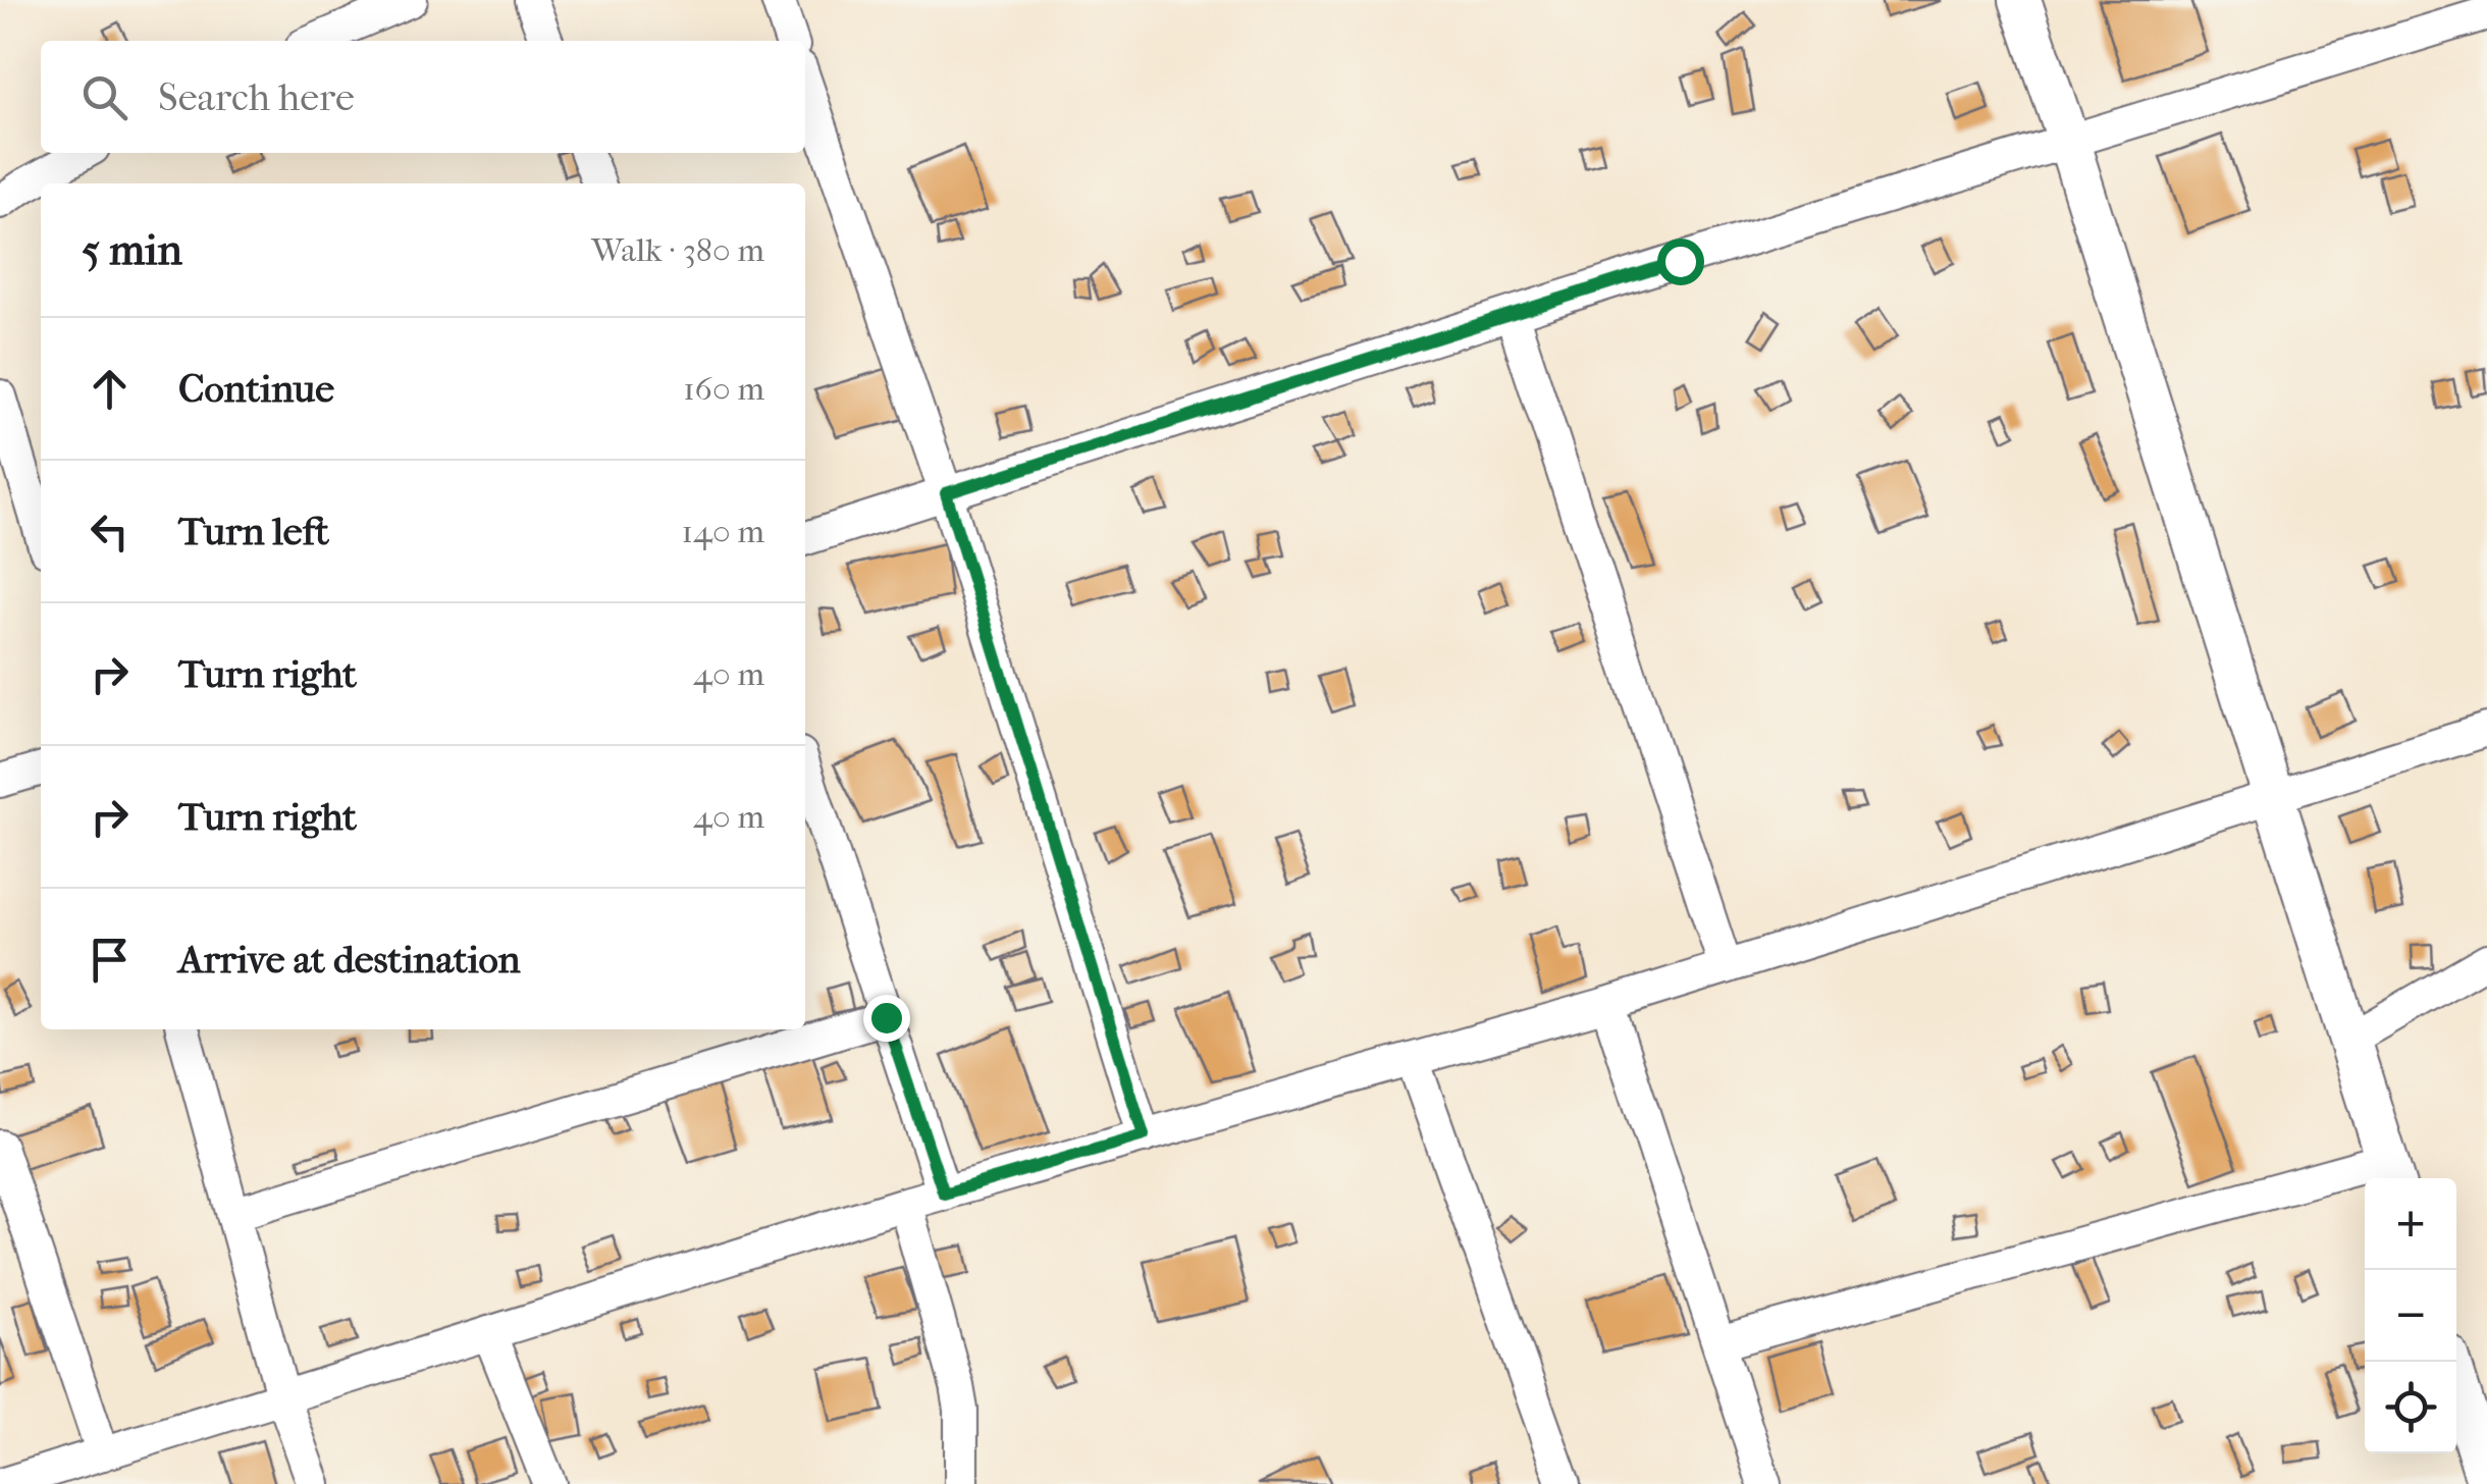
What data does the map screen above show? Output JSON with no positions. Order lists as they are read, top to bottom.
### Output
{
  "page": {
    "search": "Search here",
    "heading": ["5 min", "Walk · 380 m"],
    "list": [
      ["Continue", "160 m"],
      ["Turn left", "140 m"],
      ["Turn right", "40 m"],
      ["Turn right", "40 m"],
      "Arrive at destination"
    ],
    "map_buttons": ["+", "−"]
  }
}
